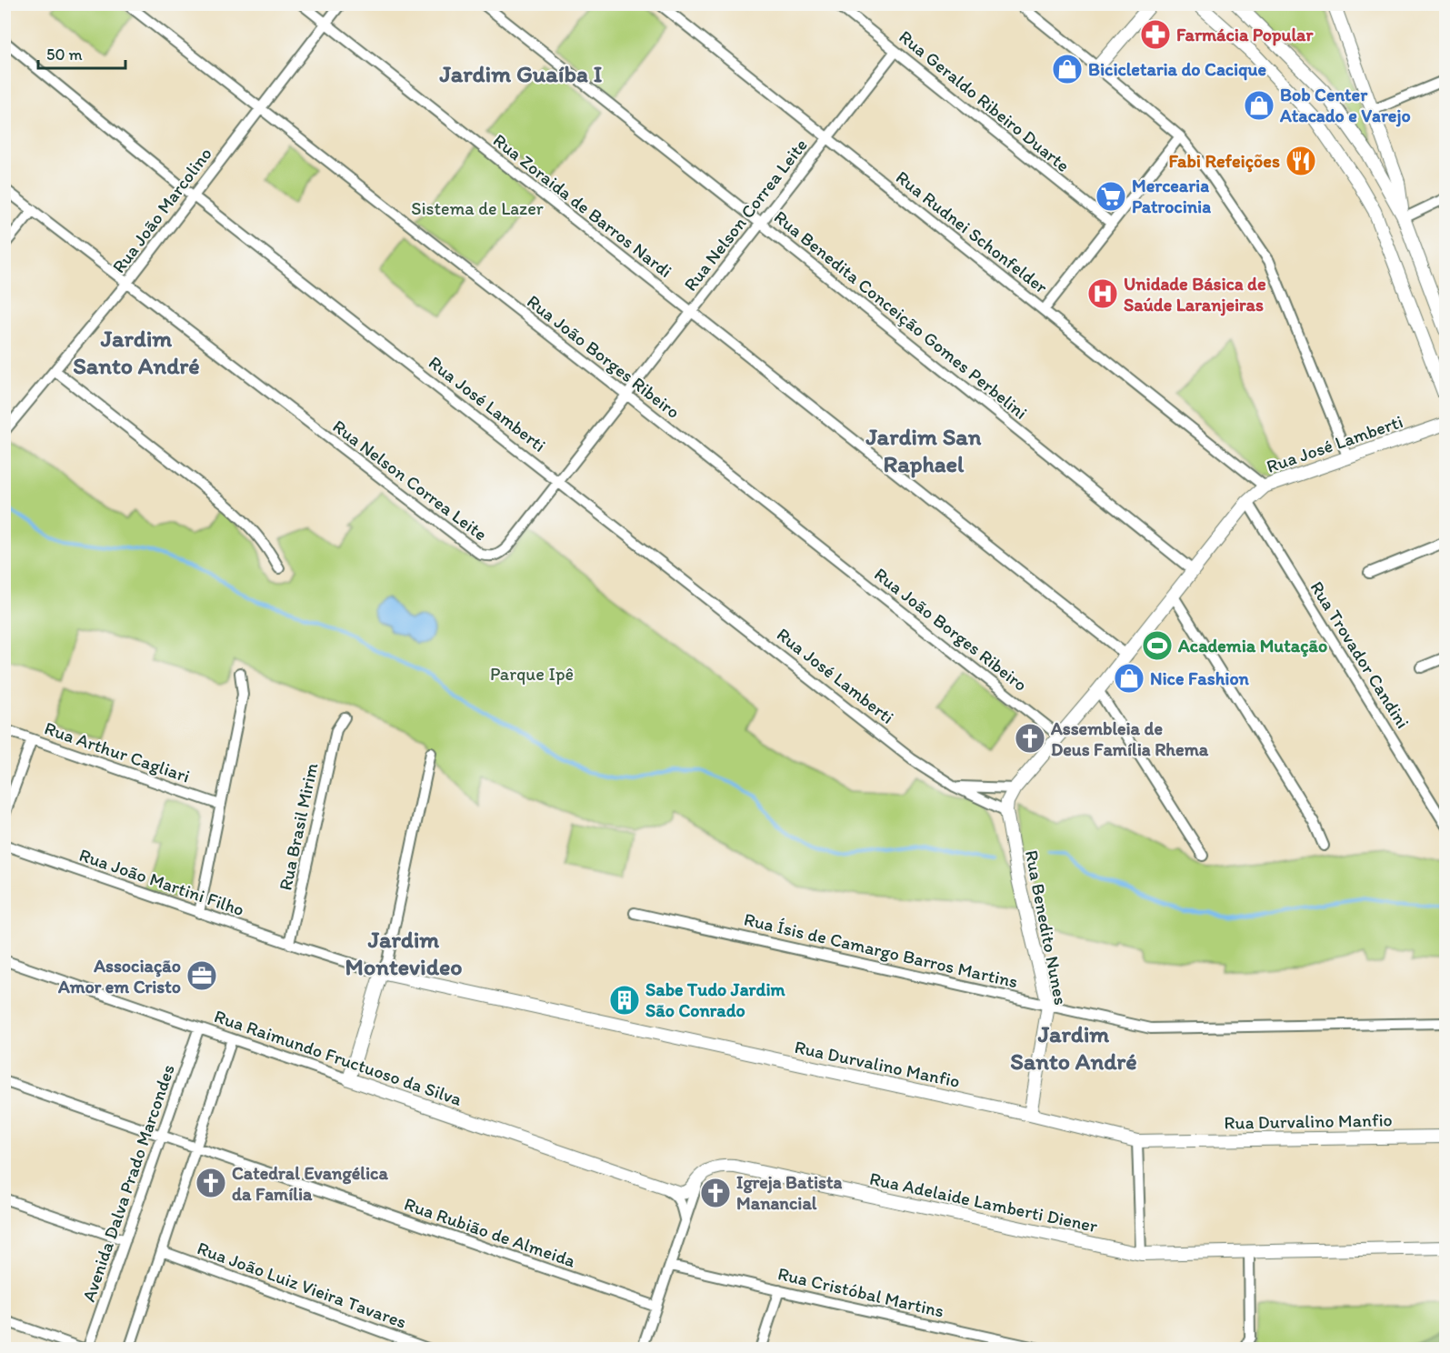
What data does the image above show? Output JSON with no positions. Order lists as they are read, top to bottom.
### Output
{
  "streets": {
    "street": [
      "Rua Geraldo Ribeiro Duarte",
      "Rua Zoraida de Barros Nardi",
      "Rua João Marcolino",
      "Rua Nelson Correa Leite",
      "Rua Rudnei Schonfelder",
      "Rua Benedita Conceição Gomes Perbelini",
      "Rua João Borges Ribeiro",
      "Rua José Lamberti",
      "Rua Trovador Candini",
      "Rua Arthur Cagliari",
      "Rua Brasil Mirim",
      "Rua João Martini Filho",
      "Rua Benedito Nunes",
      "Rua Ísis de Camargo Barros Martins",
      "Rua Raimundo Fructuoso da Silva",
      "Rua Durvalino Manfio",
      "Avenida Dalva Prado Marcondes",
      "Rua Adelaide Lamberti Diener",
      "Rua Rubião de Almeida",
      "Rua João Luiz Vieira Tavares",
      "Rua Cristóbal Martins"
    ]
  },
  "crossings": [
    ["Rua Geraldo Ribeiro Duarte", "Rua Nelson Correa Leite"],
    ["Rua Zoraida de Barros Nardi", "Rua João Marcolino"],
    ["Rua Zoraida de Barros Nardi", "Rua Nelson Correa Leite"],
    ["Rua Zoraida de Barros Nardi", "Rua José Lamberti"],
    ["Rua João Marcolino", "Rua Nelson Correa Leite"],
    ["Rua João Marcolino", "Rua João Borges Ribeiro"],
    ["Rua João Marcolino", "Rua José Lamberti"],
    ["Rua Nelson Correa Leite", "Rua Rudnei Schonfelder"],
    ["Rua Nelson Correa Leite", "Rua Benedita Conceição Gomes Perbelini"],
    ["Rua Nelson Correa Leite", "Rua João Borges Ribeiro"],
    ["Rua Nelson Correa Leite", "Rua José Lamberti"],
    ["Rua Rudnei Schonfelder", "Rua José Lamberti"],
    ["Rua Benedita Conceição Gomes Perbelini", "Rua José Lamberti"],
    ["Rua João Borges Ribeiro", "Rua José Lamberti"],
    ["Rua José Lamberti", "Rua Trovador Candini"],
    ["Rua José Lamberti", "Rua Benedito Nunes"],
    ["Rua Brasil Mirim", "Rua João Martini Filho"],
    ["Rua João Martini Filho", "Rua Durvalino Manfio"],
    ["Rua Benedito Nunes", "Rua Ísis de Camargo Barros Martins"],
    ["Rua Benedito Nunes", "Rua Durvalino Manfio"],
    ["Rua Raimundo Fructuoso da Silva", "Avenida Dalva Prado Marcondes"],
    ["Rua Raimundo Fructuoso da Silva", "Rua Adelaide Lamberti Diener"],
    ["Avenida Dalva Prado Marcondes", "Rua Rubião de Almeida"]
  ],
  "districts": [
    "Jardim Guaíba I",
    "Jardim Santo André",
    "Jardim San Raphael",
    "Jardim Montevideo",
    "Jardim Santo André"
  ],
  "parks": ["Sistema de Lazer", "Parque Ipê"],
  "places": {
    "pharmacy": ["Farmácia Popular"],
    "shop": ["Bicicletaria do Cacique", "Bob Center Atacado e Varejo", "Nice Fashion"],
    "restaurant": ["Fabi Refeições"],
    "supermarket": ["Mercearia Patrocinia"],
    "hospital": ["Unidade Básica de Saúde Laranjeiras"],
    "sports": ["Academia Mutação"],
    "church": ["Assembleia de Deus Família Rhema", "Catedral Evangélica da Família", "Igreja Batista Manancial"],
    "office": ["Associação Amor em Cristo"],
    "building": ["Sabe Tudo Jardim São Conrado"]
  },
  "scale_bar": "50 m"
}
